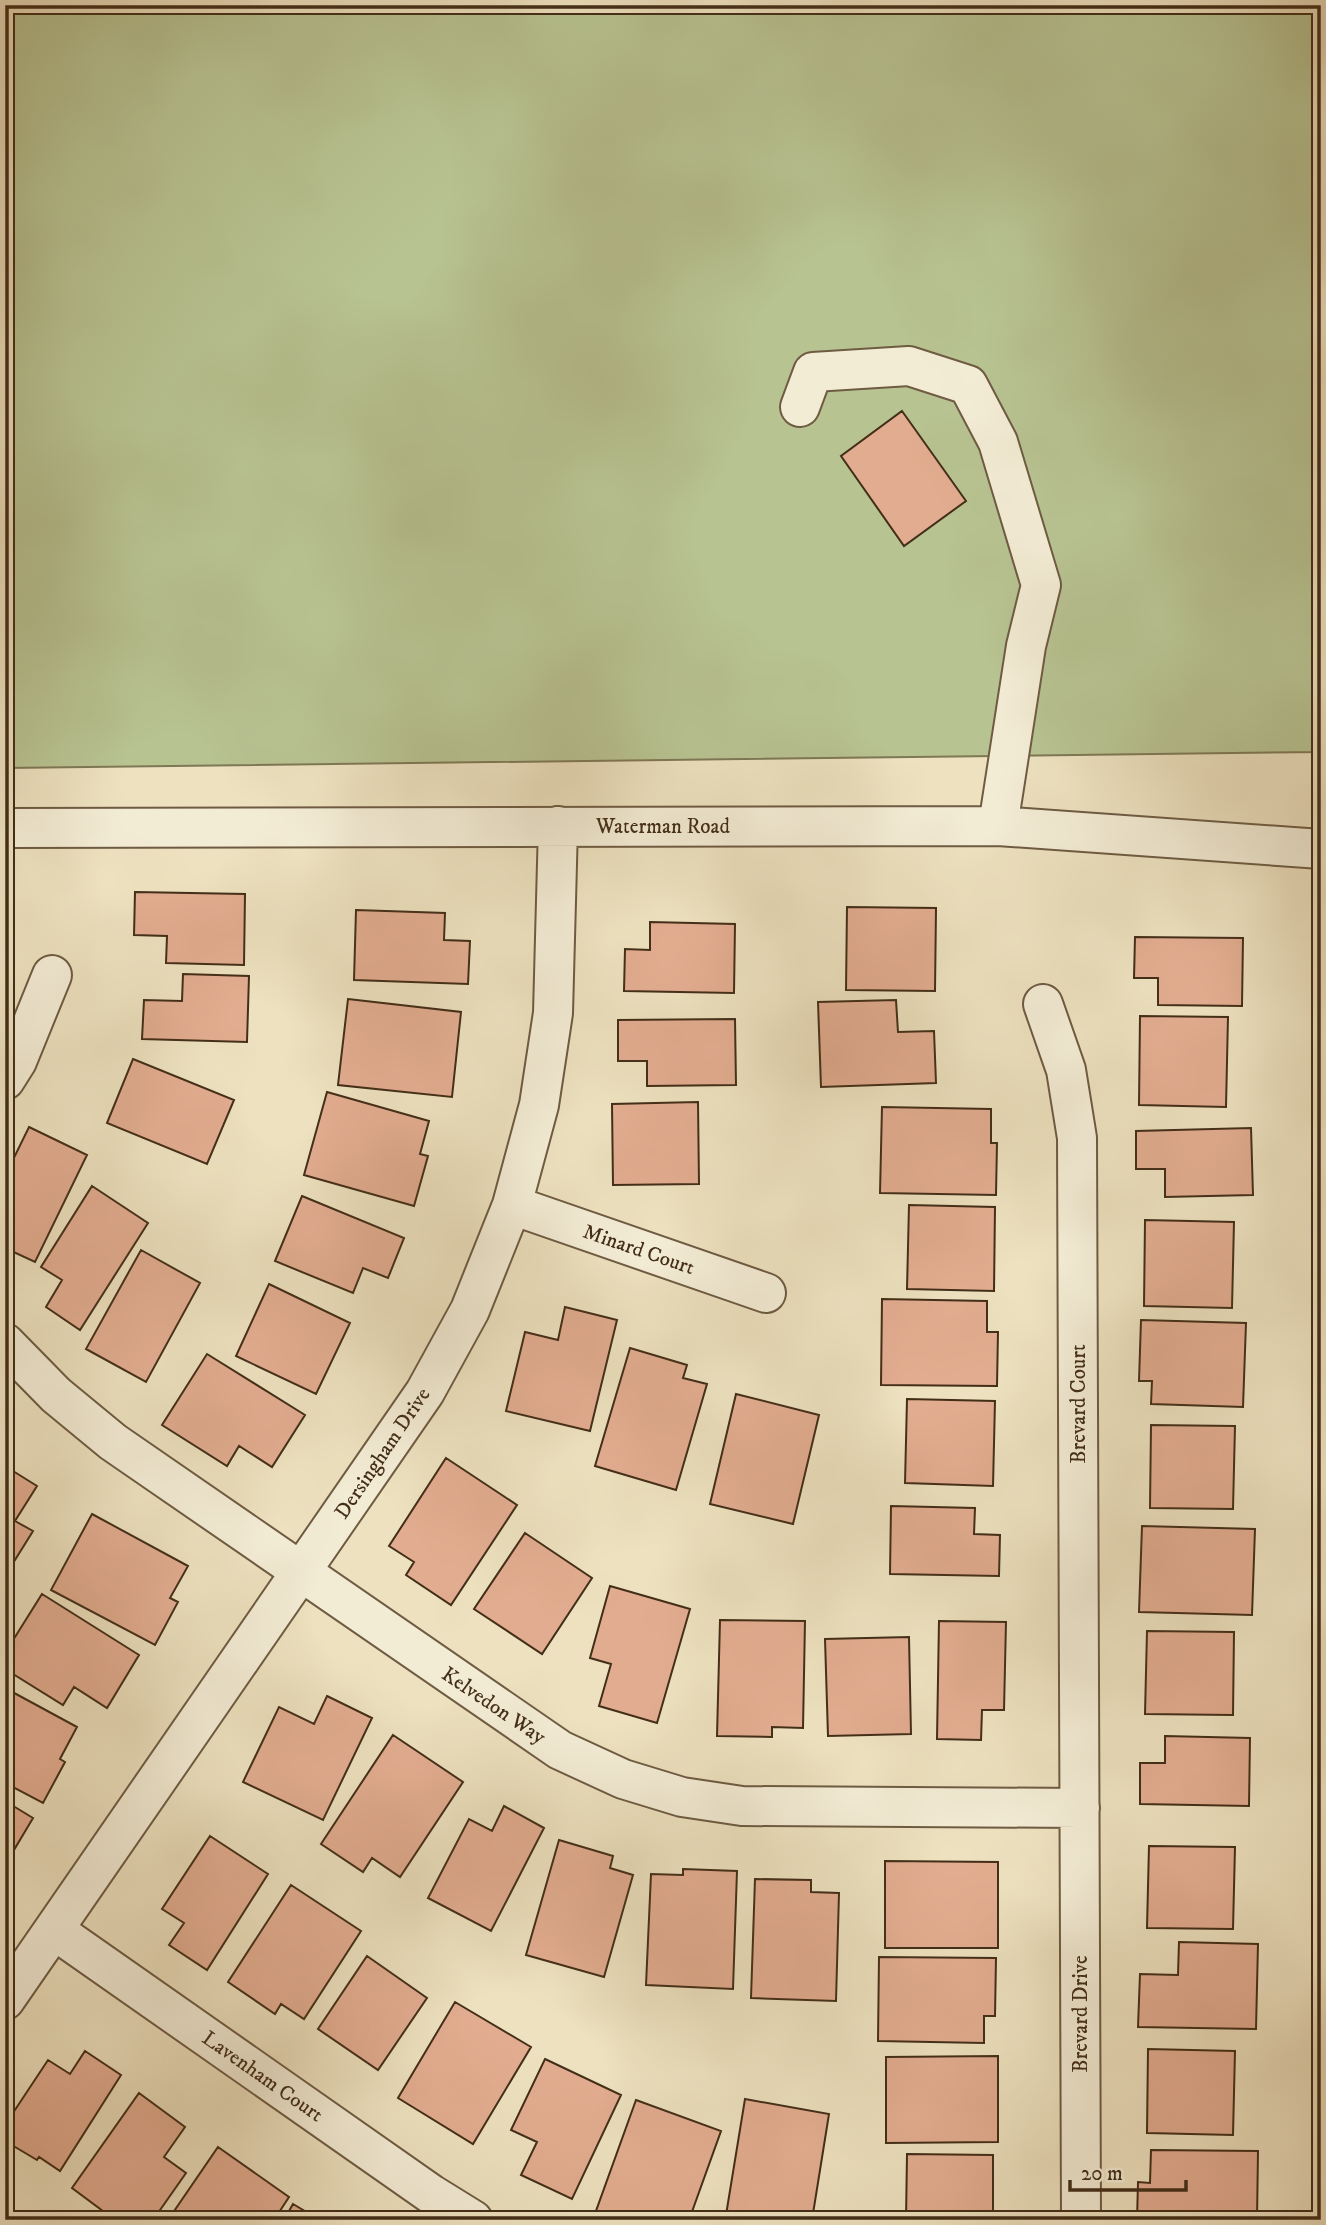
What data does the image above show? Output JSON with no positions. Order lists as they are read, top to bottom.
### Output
{
  "streets": {
    "street": [
      "Waterman Road",
      "Minard Court",
      "Brevard Court",
      "Dersingham Drive",
      "Kelvedon Way",
      "Brevard Drive",
      "Lavenham Court"
    ]
  },
  "crossings": [
    ["Waterman Road", "Dersingham Drive"],
    ["Minard Court", "Dersingham Drive"],
    ["Brevard Court", "Kelvedon Way"],
    ["Brevard Court", "Brevard Drive"],
    ["Dersingham Drive", "Kelvedon Way"],
    ["Dersingham Drive", "Lavenham Court"],
    ["Kelvedon Way", "Brevard Drive"]
  ],
  "scale_bar": "20 m"
}
